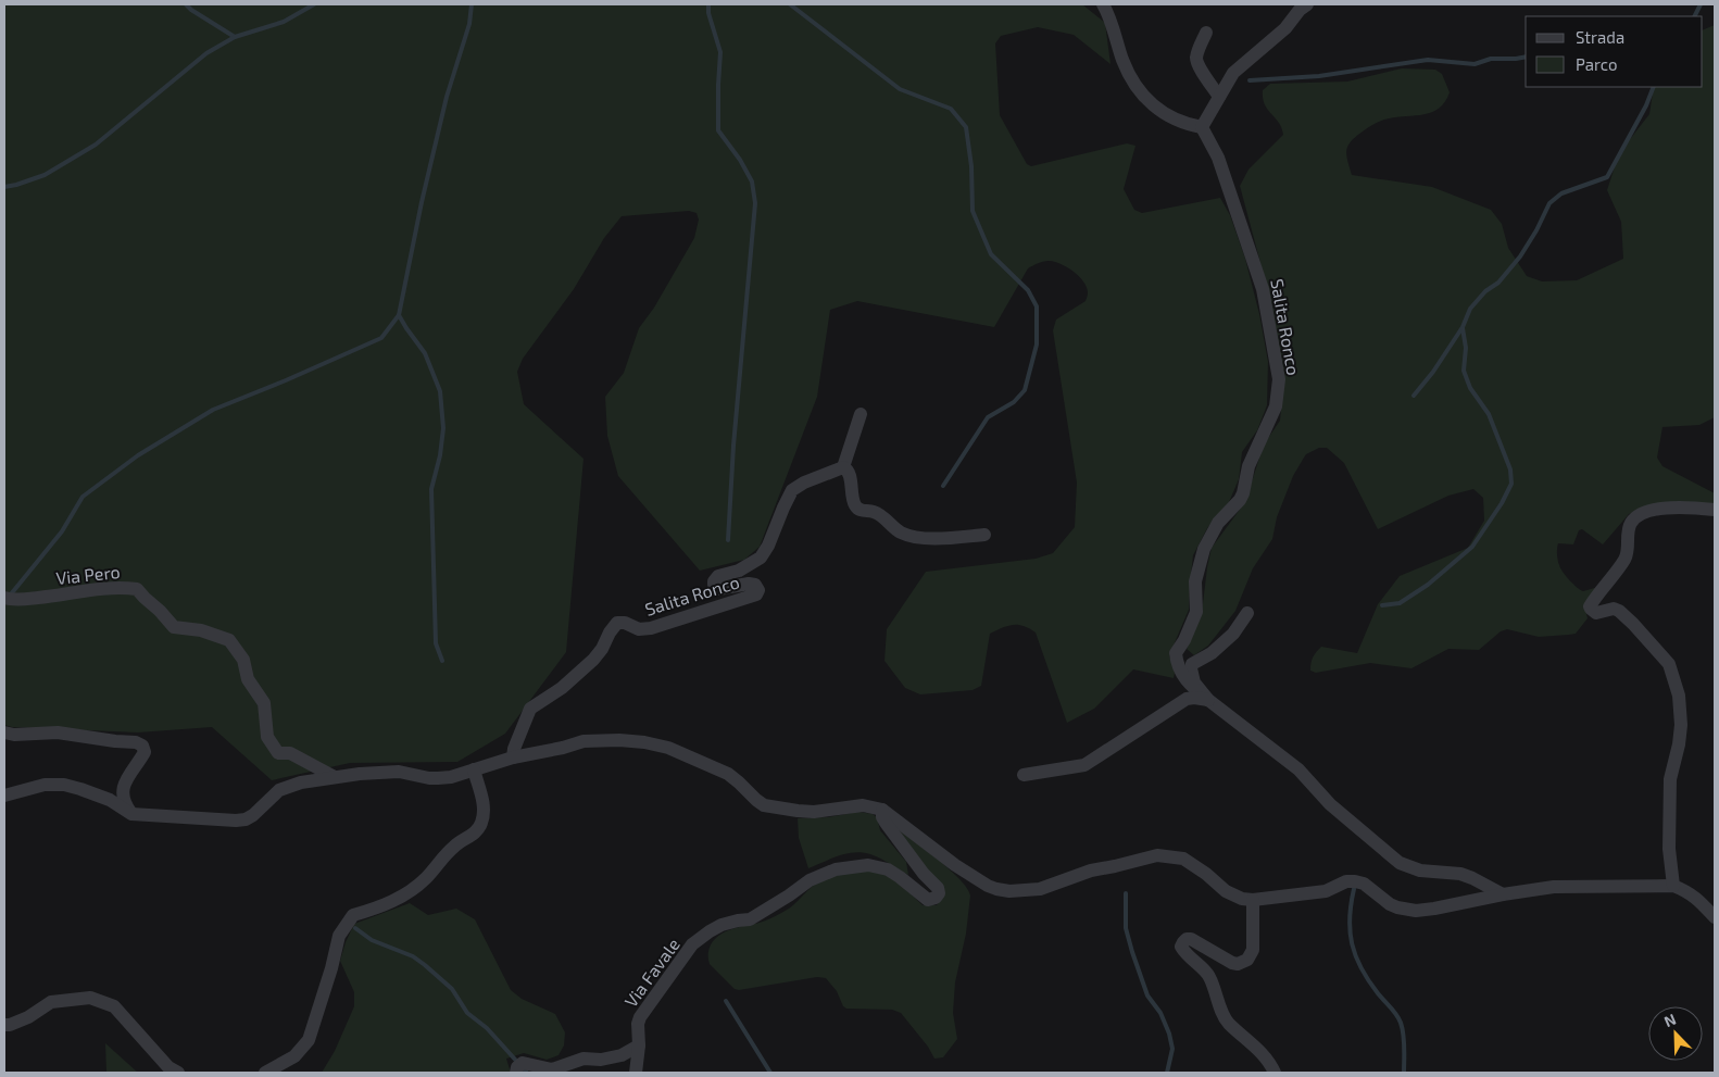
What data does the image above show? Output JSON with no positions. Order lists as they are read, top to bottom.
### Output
{
  "streets": {
    "street": ["Salita Ronco", "Via Pero", "Via Favale"]
  },
  "legend": ["Strada", "Parco"],
  "north": "top left"
}
